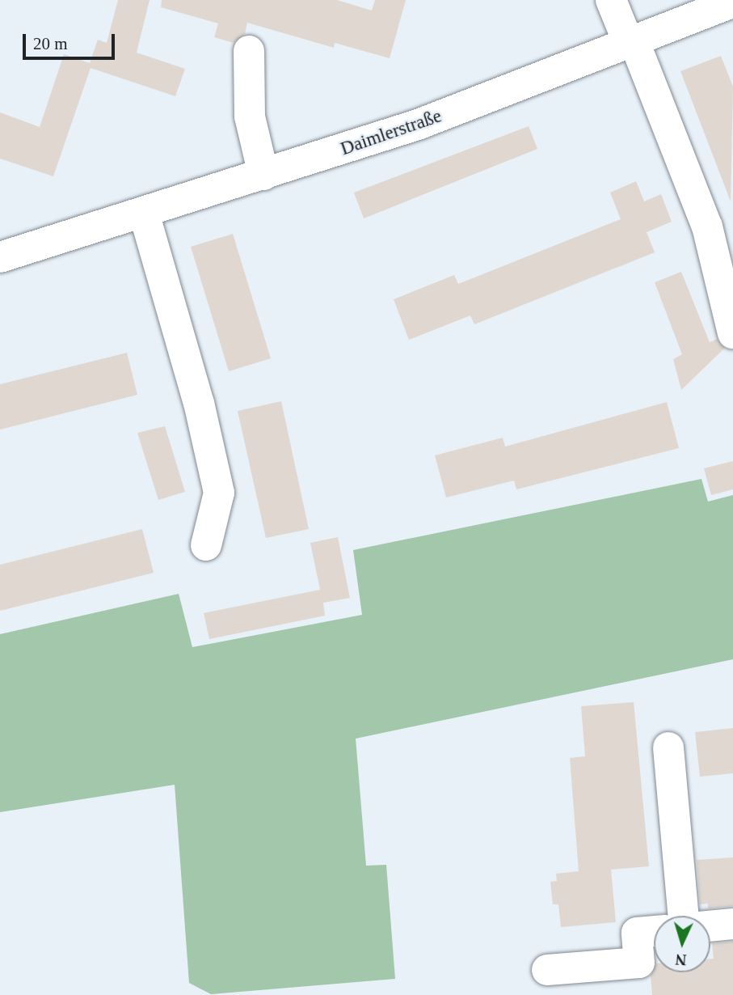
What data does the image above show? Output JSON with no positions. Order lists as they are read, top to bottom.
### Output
{
  "streets": {
    "street": ["Daimlerstraße"]
  },
  "scale_bar": "20 m",
  "north": "bottom"
}
